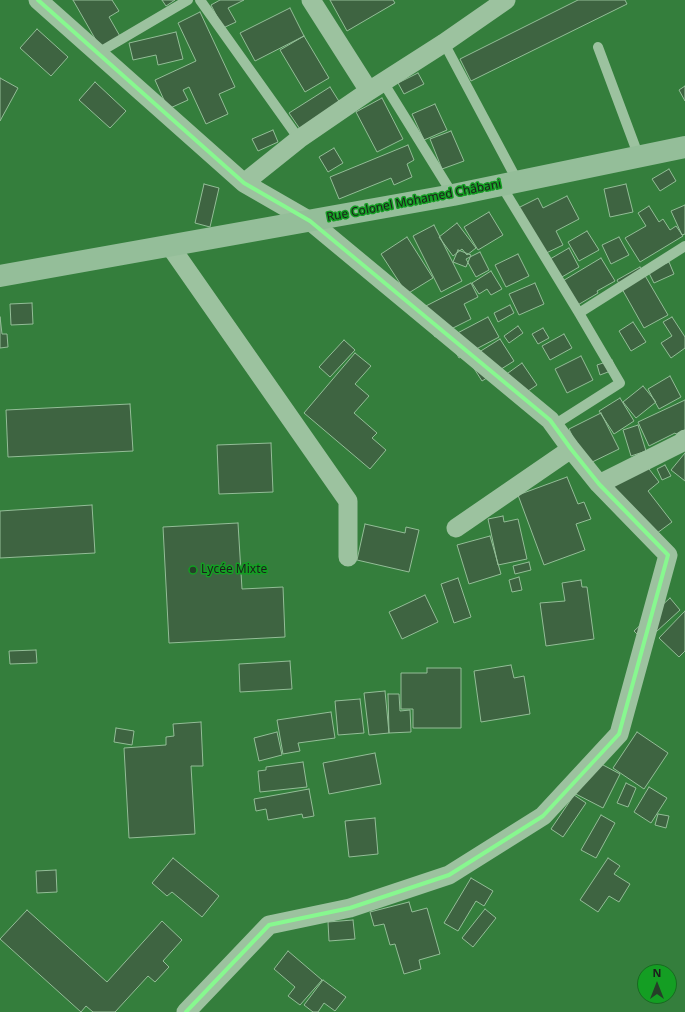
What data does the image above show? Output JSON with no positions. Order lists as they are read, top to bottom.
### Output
{
  "streets": {
    "main road": ["Rue Colonel Mohamed Châbani"]
  },
  "places": ["Lycée Mixte"],
  "north": "top"
}
